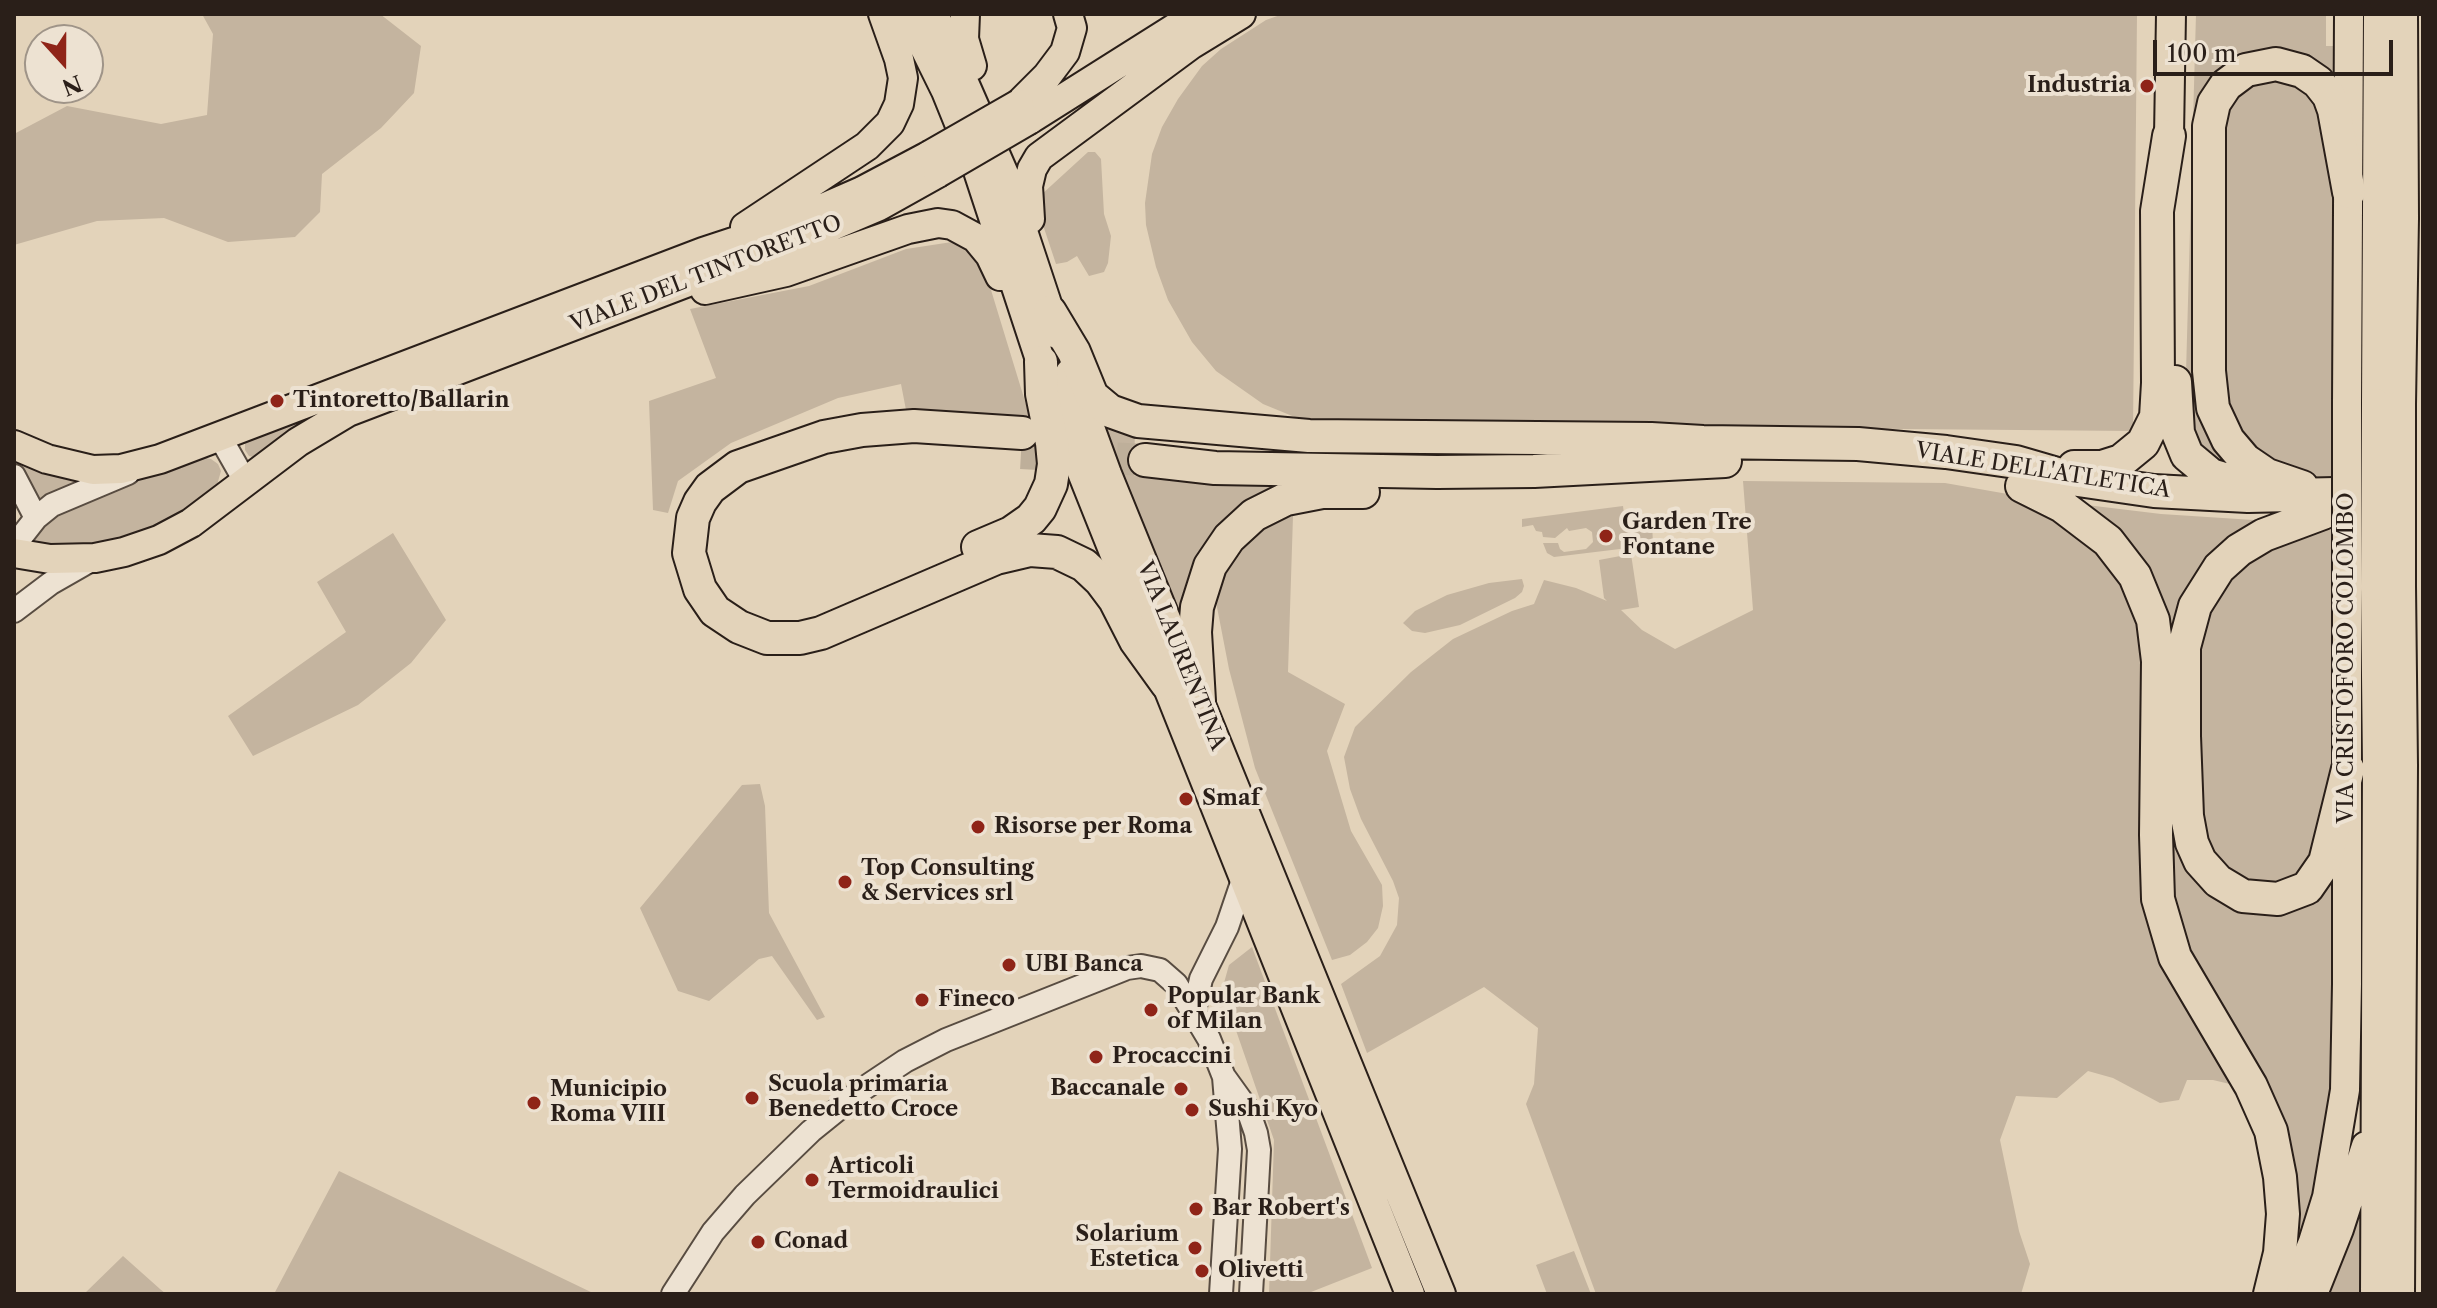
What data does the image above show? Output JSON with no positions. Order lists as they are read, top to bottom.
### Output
{
  "streets": {
    "highway": ["VIALE DELL'ATLETICA"],
    "main road": ["VIALE DEL TINTORETTO", "VIA LAURENTINA", "VIA CRISTOFORO COLOMBO"]
  },
  "places": [
    "Industria",
    "Tintoretto/Ballarin",
    "Garden Tre Fontane",
    "Smaf",
    "Risorse per Roma",
    "Top Consulting & Services srl",
    "UBI Banca",
    "Fineco",
    "Popular Bank of Milan",
    "Procaccini",
    "Baccanale",
    "Scuola primaria Benedetto Croce",
    "Municipio Roma VIII",
    "Sushi Kyo",
    "Articoli Termoidraulici",
    "Bar Robert's",
    "Conad",
    "Solarium Estetica",
    "Olivetti"
  ],
  "scale_bar": "100 m",
  "north": "bottom"
}
